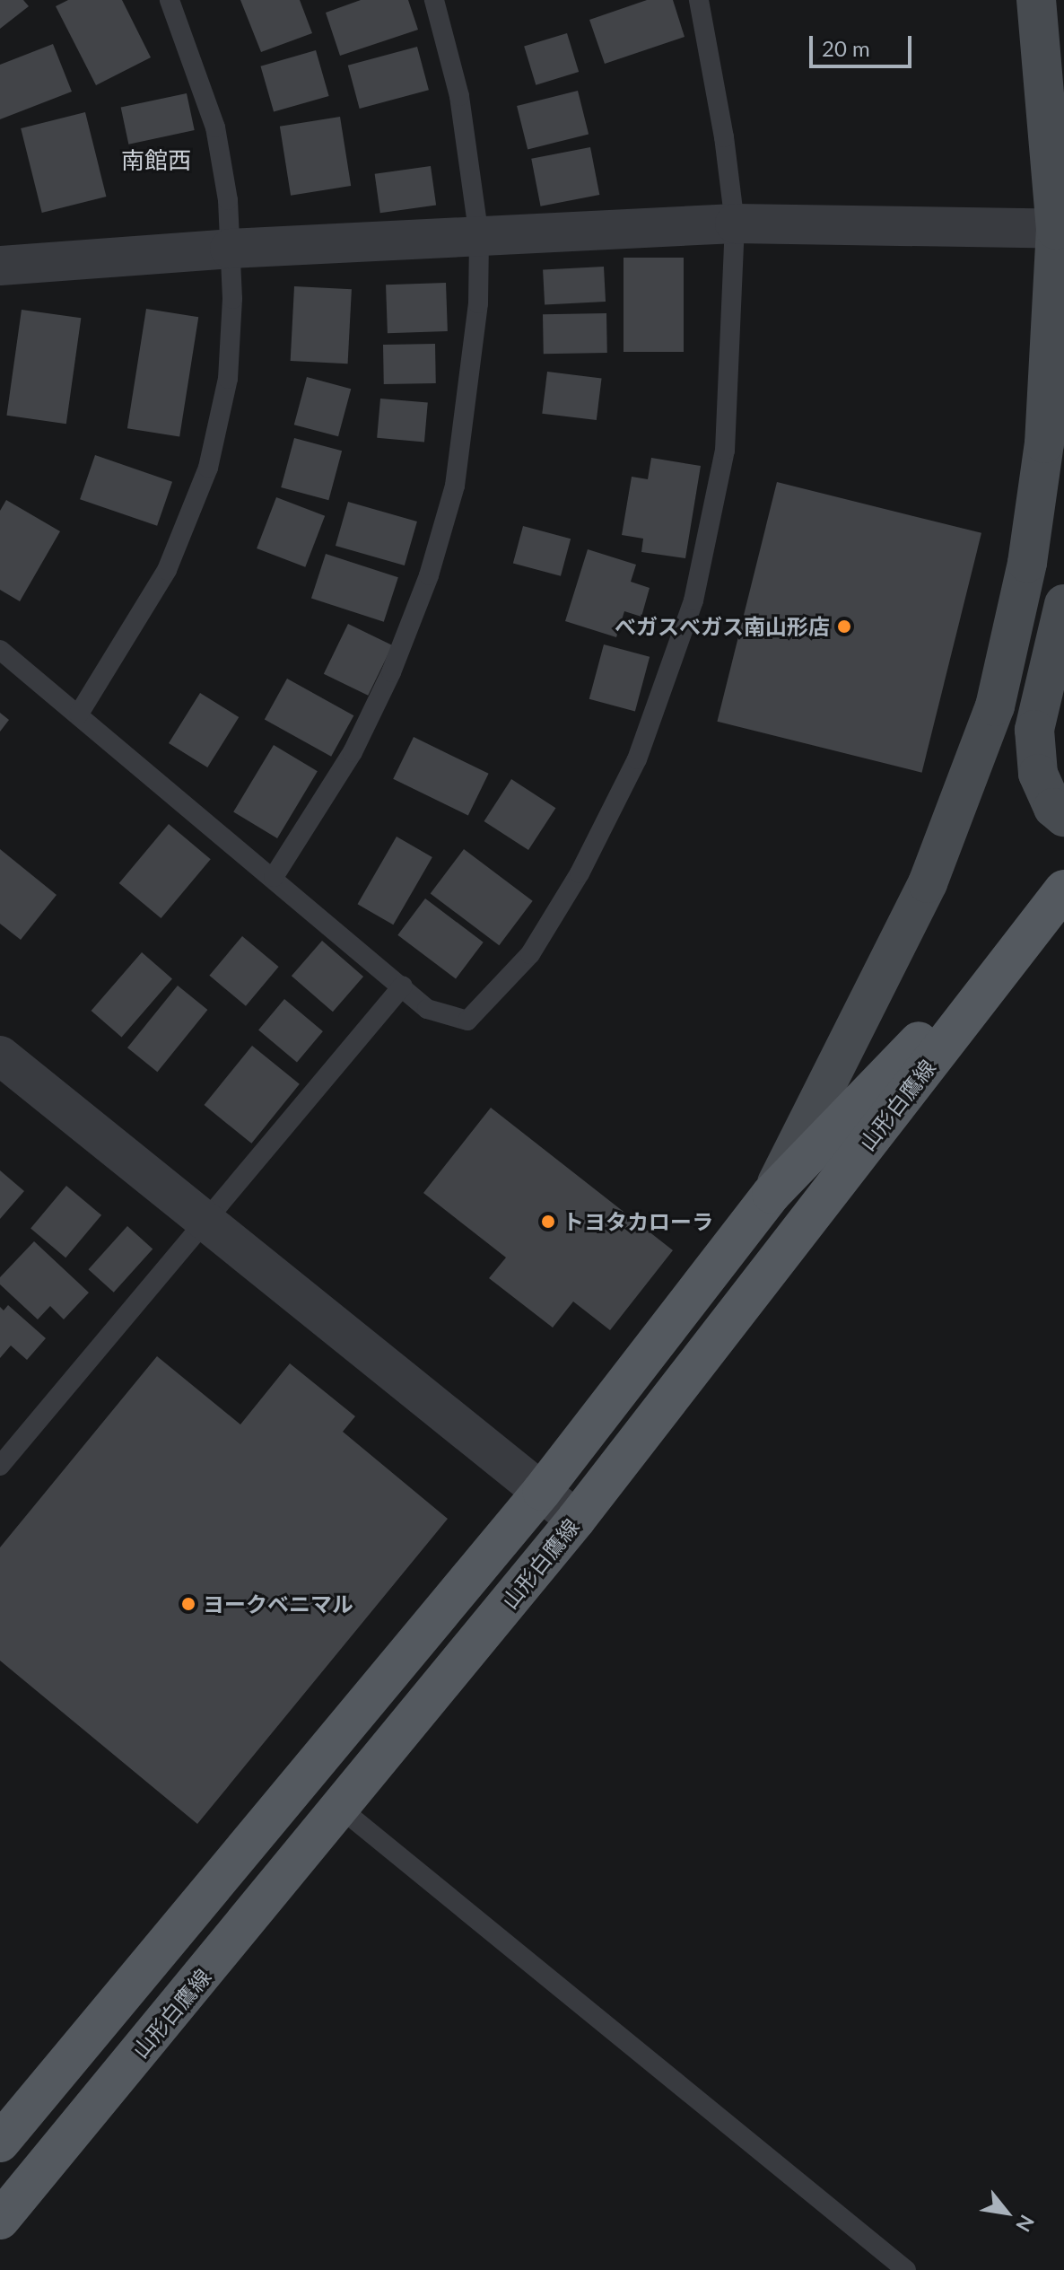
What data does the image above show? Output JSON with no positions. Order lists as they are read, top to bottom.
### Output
{
  "streets": {
    "main road": ["山形白鷹線"]
  },
  "districts": ["南館西"],
  "places": ["べガスべガス南山形店", "トヨタカローラ", "ヨークベニマル"],
  "scale_bar": "20 m",
  "north": "bottom right"
}
